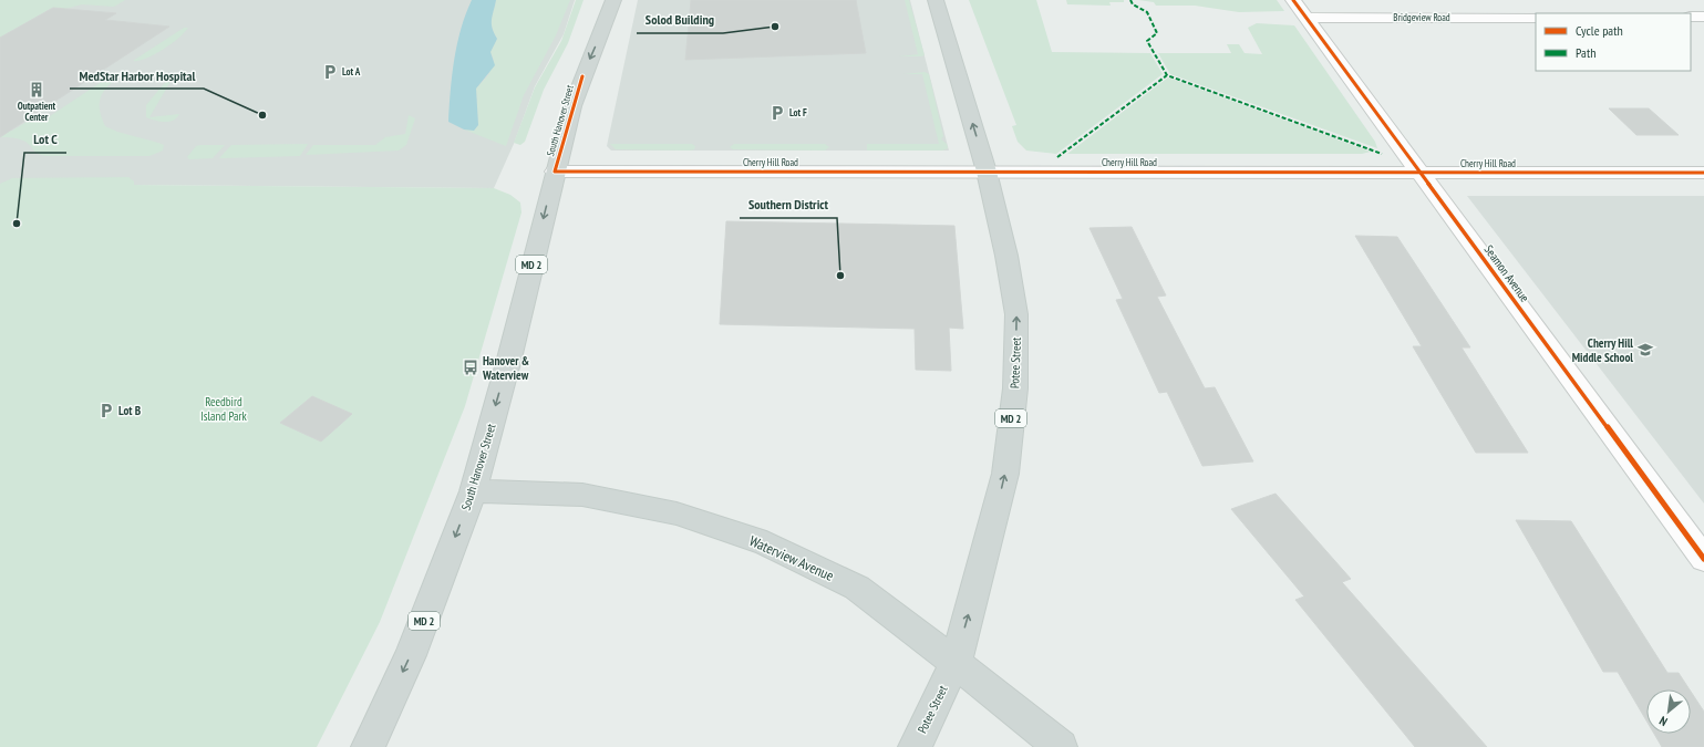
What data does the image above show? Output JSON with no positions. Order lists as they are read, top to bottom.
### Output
{
  "streets": {
    "main road": [
      "South Hanover Street",
      "MD 2",
      "Potee Street",
      "Waterview Avenue"
    ],
    "street": ["Bridgeview Road", "Cherry Hill Road", "Seamon Avenue"]
  },
  "crossings": [
    ["Bridgeview Road", "Seamon Avenue"],
    ["South Hanover Street", "Cherry Hill Road"],
    ["South Hanover Street", "Waterview Avenue"],
    ["Cherry Hill Road", "Seamon Avenue"],
    ["Cherry Hill Road", "Potee Street"],
    ["Potee Street", "Waterview Avenue"]
  ],
  "one_way": ["South Hanover Street", "Potee Street"],
  "parks": ["Reedbird Island Park"],
  "places": {
    "other": [
      "Solod Building",
      "MedStar Harbor Hospital",
      "Lot C",
      "Southern District"
    ],
    "parking": ["Lot A", "Lot F", "Lot B"],
    "building": ["Outpatient Center"],
    "school or university": ["Cherry Hill Middle School"],
    "bus stop": ["Hanover & Waterview"]
  },
  "legend": ["Cycle path", "Path"],
  "north": "bottom left"
}
